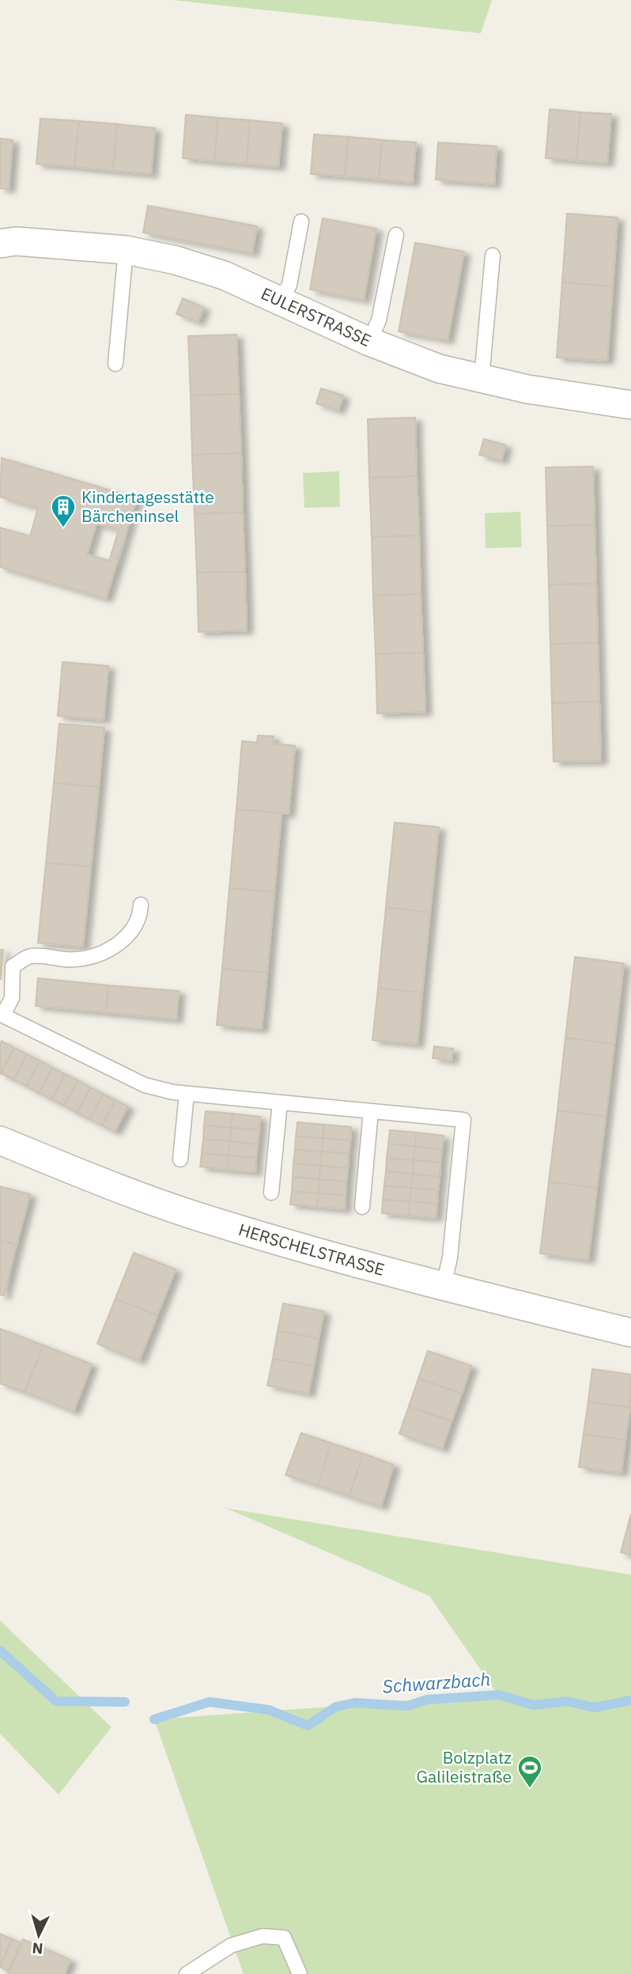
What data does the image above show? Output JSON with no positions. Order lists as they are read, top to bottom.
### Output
{
  "streets": {
    "street": ["EULERSTRASSE", "HERSCHELSTRASSE"]
  },
  "water": ["Schwarzbach"],
  "places": {
    "building": ["Kindertagesstätte Bärcheninsel"],
    "sports": ["Bolzplatz Galileistraße"]
  },
  "north": "bottom"
}
